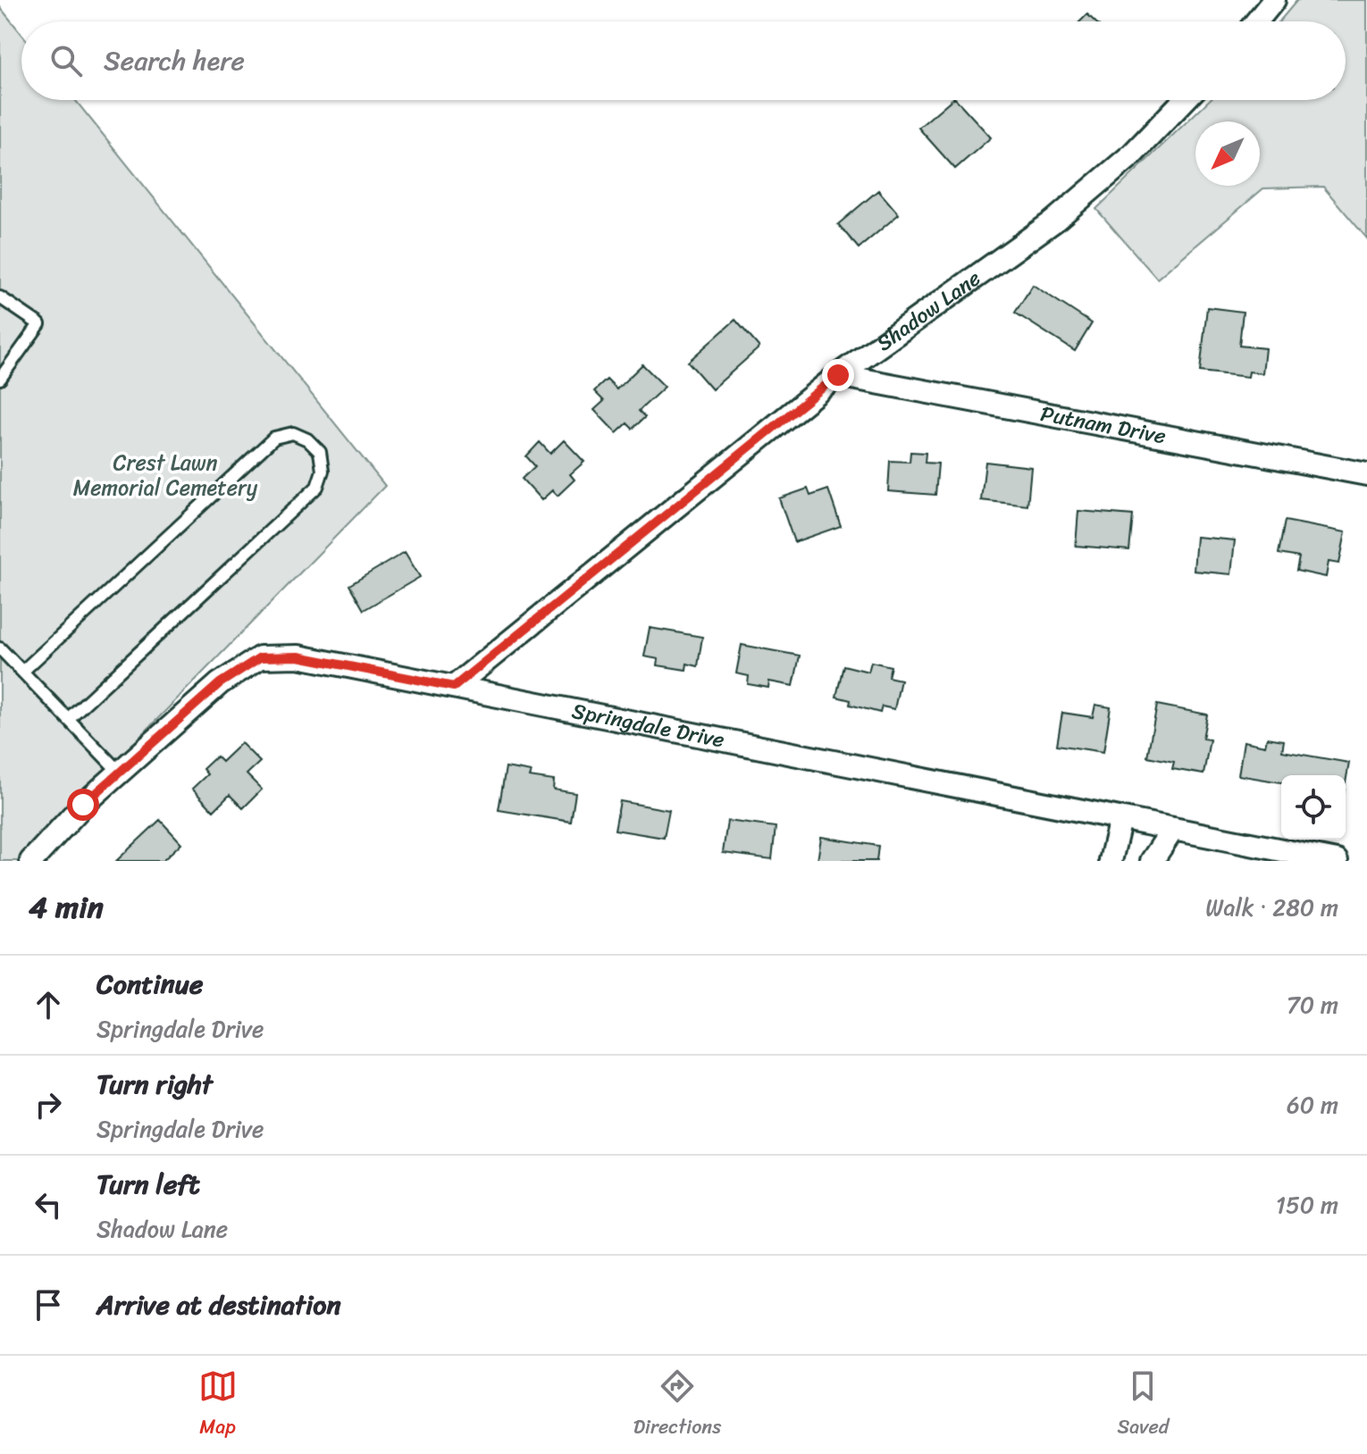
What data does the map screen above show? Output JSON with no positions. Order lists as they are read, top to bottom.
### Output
{
  "streets": {
    "street": ["Shadow Lane", "Putnam Drive", "Springdale Drive"]
  },
  "crossings": [
    ["Shadow Lane", "Putnam Drive"],
    ["Shadow Lane", "Springdale Drive"]
  ],
  "parks": ["Crest Lawn Memorial Cemetery"],
  "north": "bottom left",
  "page": {
    "search": "Search here",
    "heading": ["4 min", "Walk · 280 m"],
    "list": [
      ["Continue", "Springdale Drive", "70 m"],
      ["Turn right", "Springdale Drive", "60 m"],
      ["Turn left", "Shadow Lane", "150 m"],
      "Arrive at destination"
    ],
    "nav": ["Map", "Directions", "Saved"]
  }
}
